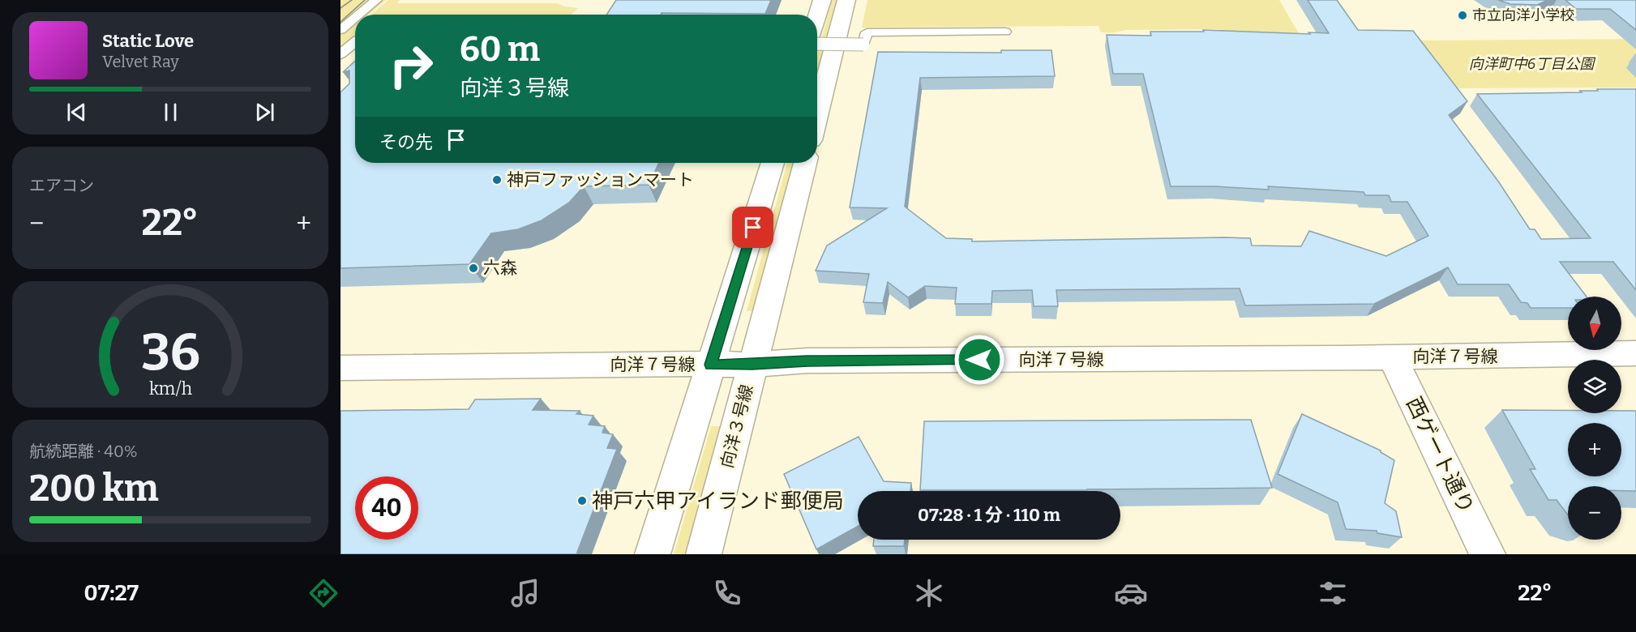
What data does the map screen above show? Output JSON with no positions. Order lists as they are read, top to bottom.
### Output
{
  "streets": {
    "street": ["向洋７号線", "向洋３号線", "西ゲート通り"]
  },
  "crossings": [
    ["向洋７号線", "向洋３号線"],
    ["向洋７号線", "西ゲート通り"]
  ],
  "parks": ["向洋町中6丁目公園"],
  "places": [
    "市立向洋小学校",
    "神戸ファッションマート",
    "六森",
    "神戸六甲アイランド郵便局"
  ],
  "north": "bottom",
  "page": {
    "turn": ["60 m", "向洋３号線"],
    "song": ["Static Love", "Velvet Ray"],
    "then": "その先",
    "tile": [
      "エアコン",
      ["航続距離 · 40%", "200 km"]
    ],
    "heat": ["−", "22°", "+"],
    "map_buttons": ["+", "−"],
    "limit": "40",
    "trip": "07:28 · 1 分 · 110 m",
    "tabs": ["07:27", "22°"],
    "gauge": ["36", "km/h"]
  }
}
